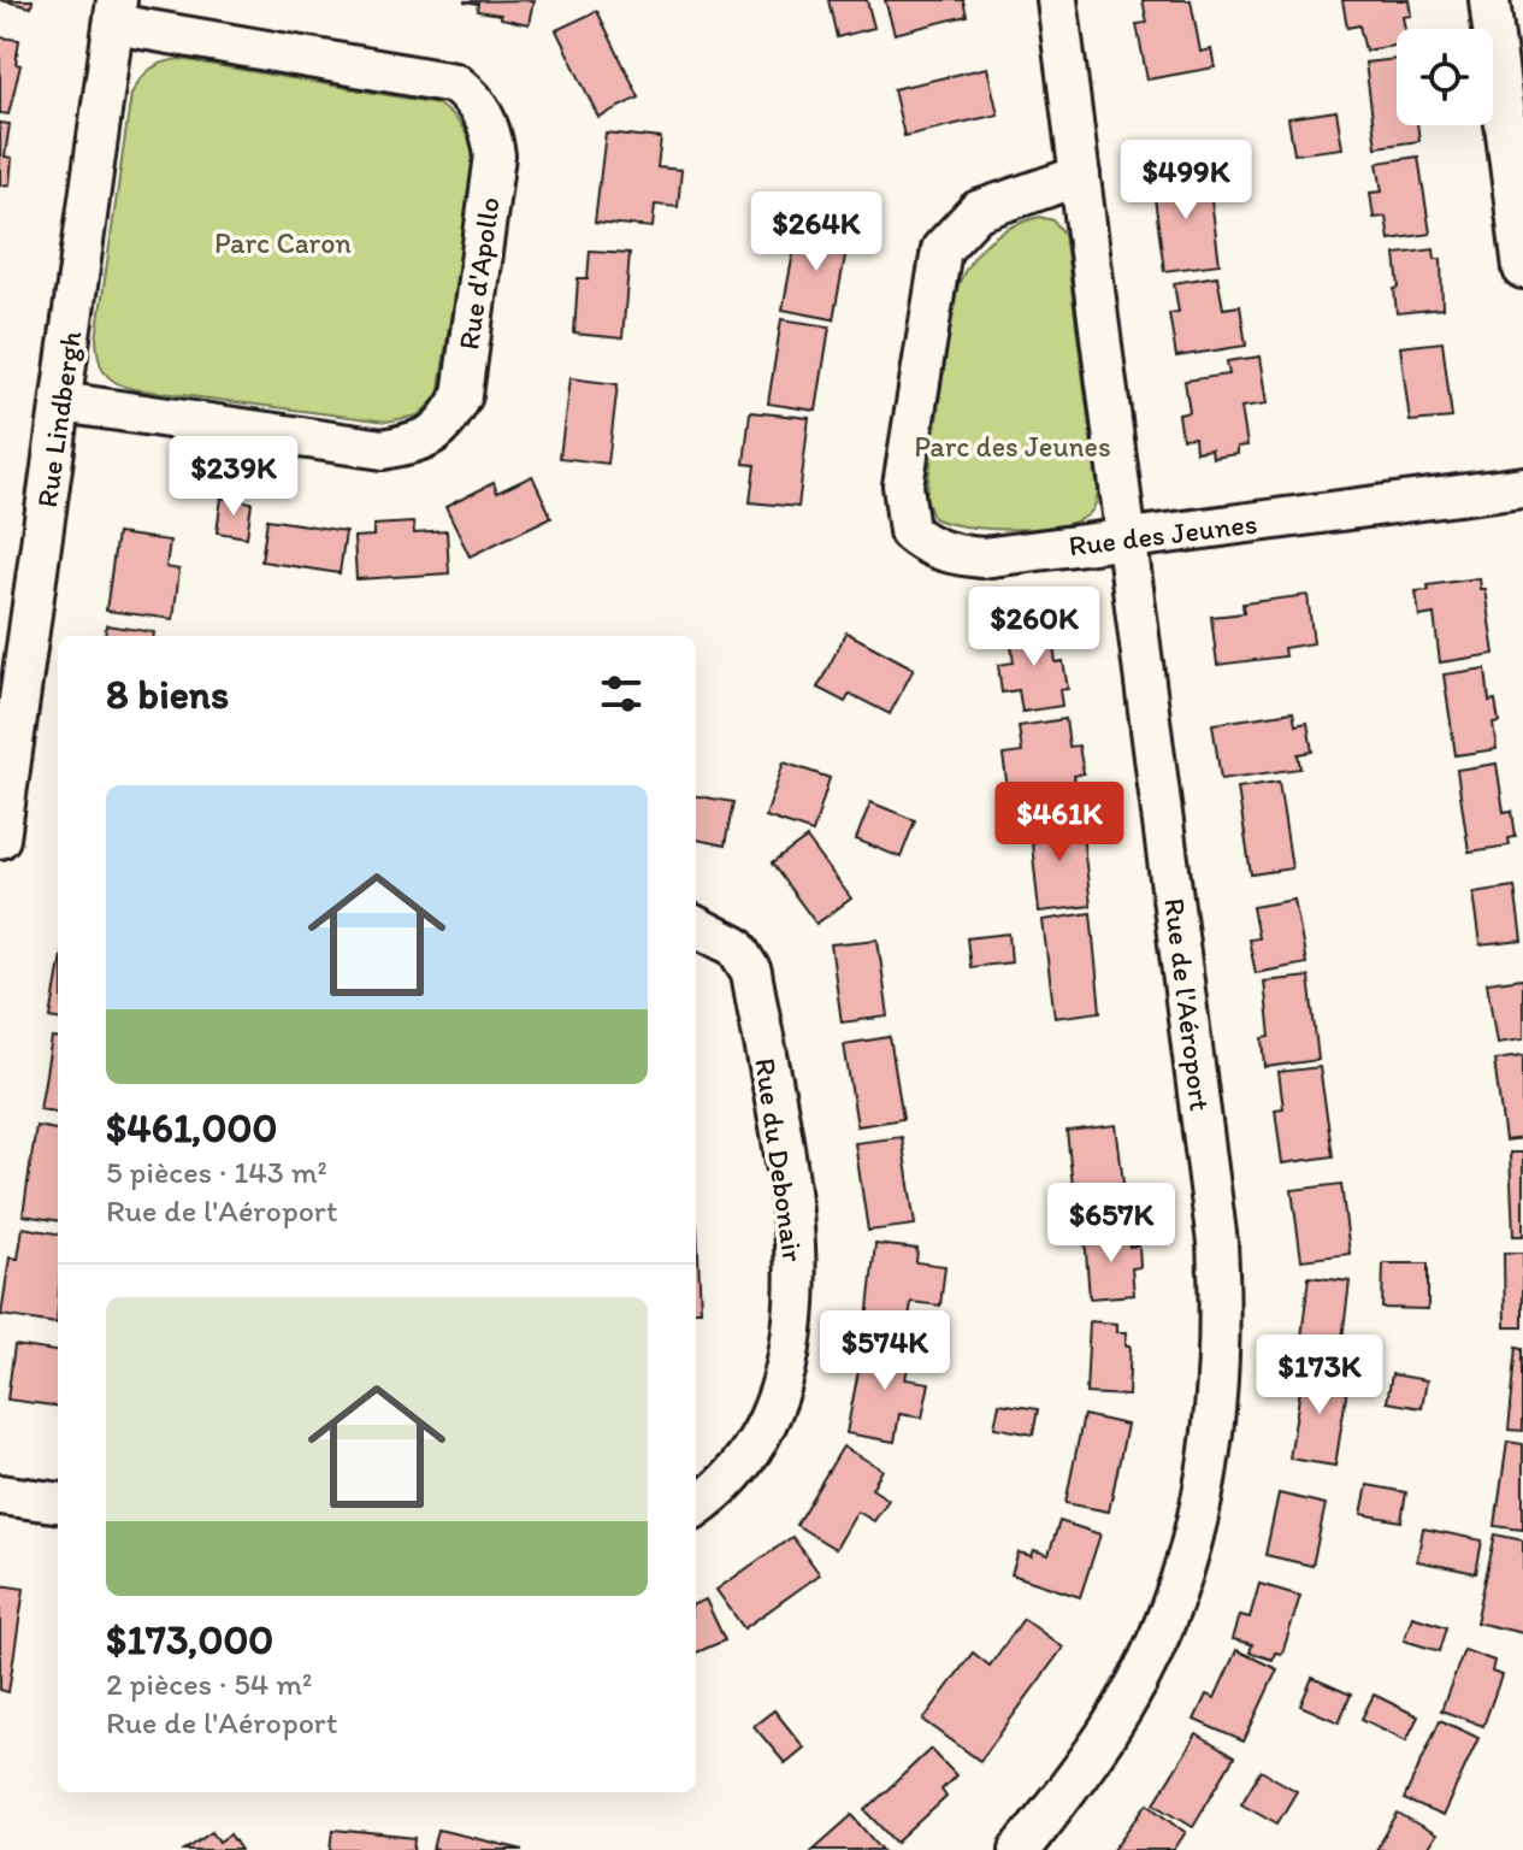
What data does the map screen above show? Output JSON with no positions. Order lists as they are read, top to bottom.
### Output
{
  "streets": {
    "street": [
      "Rue d'Apollo",
      "Rue Lindbergh",
      "Rue des Jeunes",
      "Rue de l'Aéroport",
      "Rue du Debonair"
    ]
  },
  "crossings": [
    ["Rue d'Apollo", "Rue Lindbergh"],
    ["Rue des Jeunes", "Rue de l'Aéroport"]
  ],
  "parks": ["Parc Caron", "Parc des Jeunes"],
  "page": {
    "price": [
      "$499K",
      "$264K",
      "$239K",
      "$260K",
      "$461K",
      "$657K",
      "$574K",
      "$173K"
    ],
    "heading": "8 biens",
    "list": [
      {
        "name": "$461,000",
        "note": "5 pièces · 143 m² · Rue de l'Aéroport"
      },
      {
        "name": "$173,000",
        "note": "2 pièces · 54 m² · Rue de l'Aéroport"
      }
    ]
  }
}
